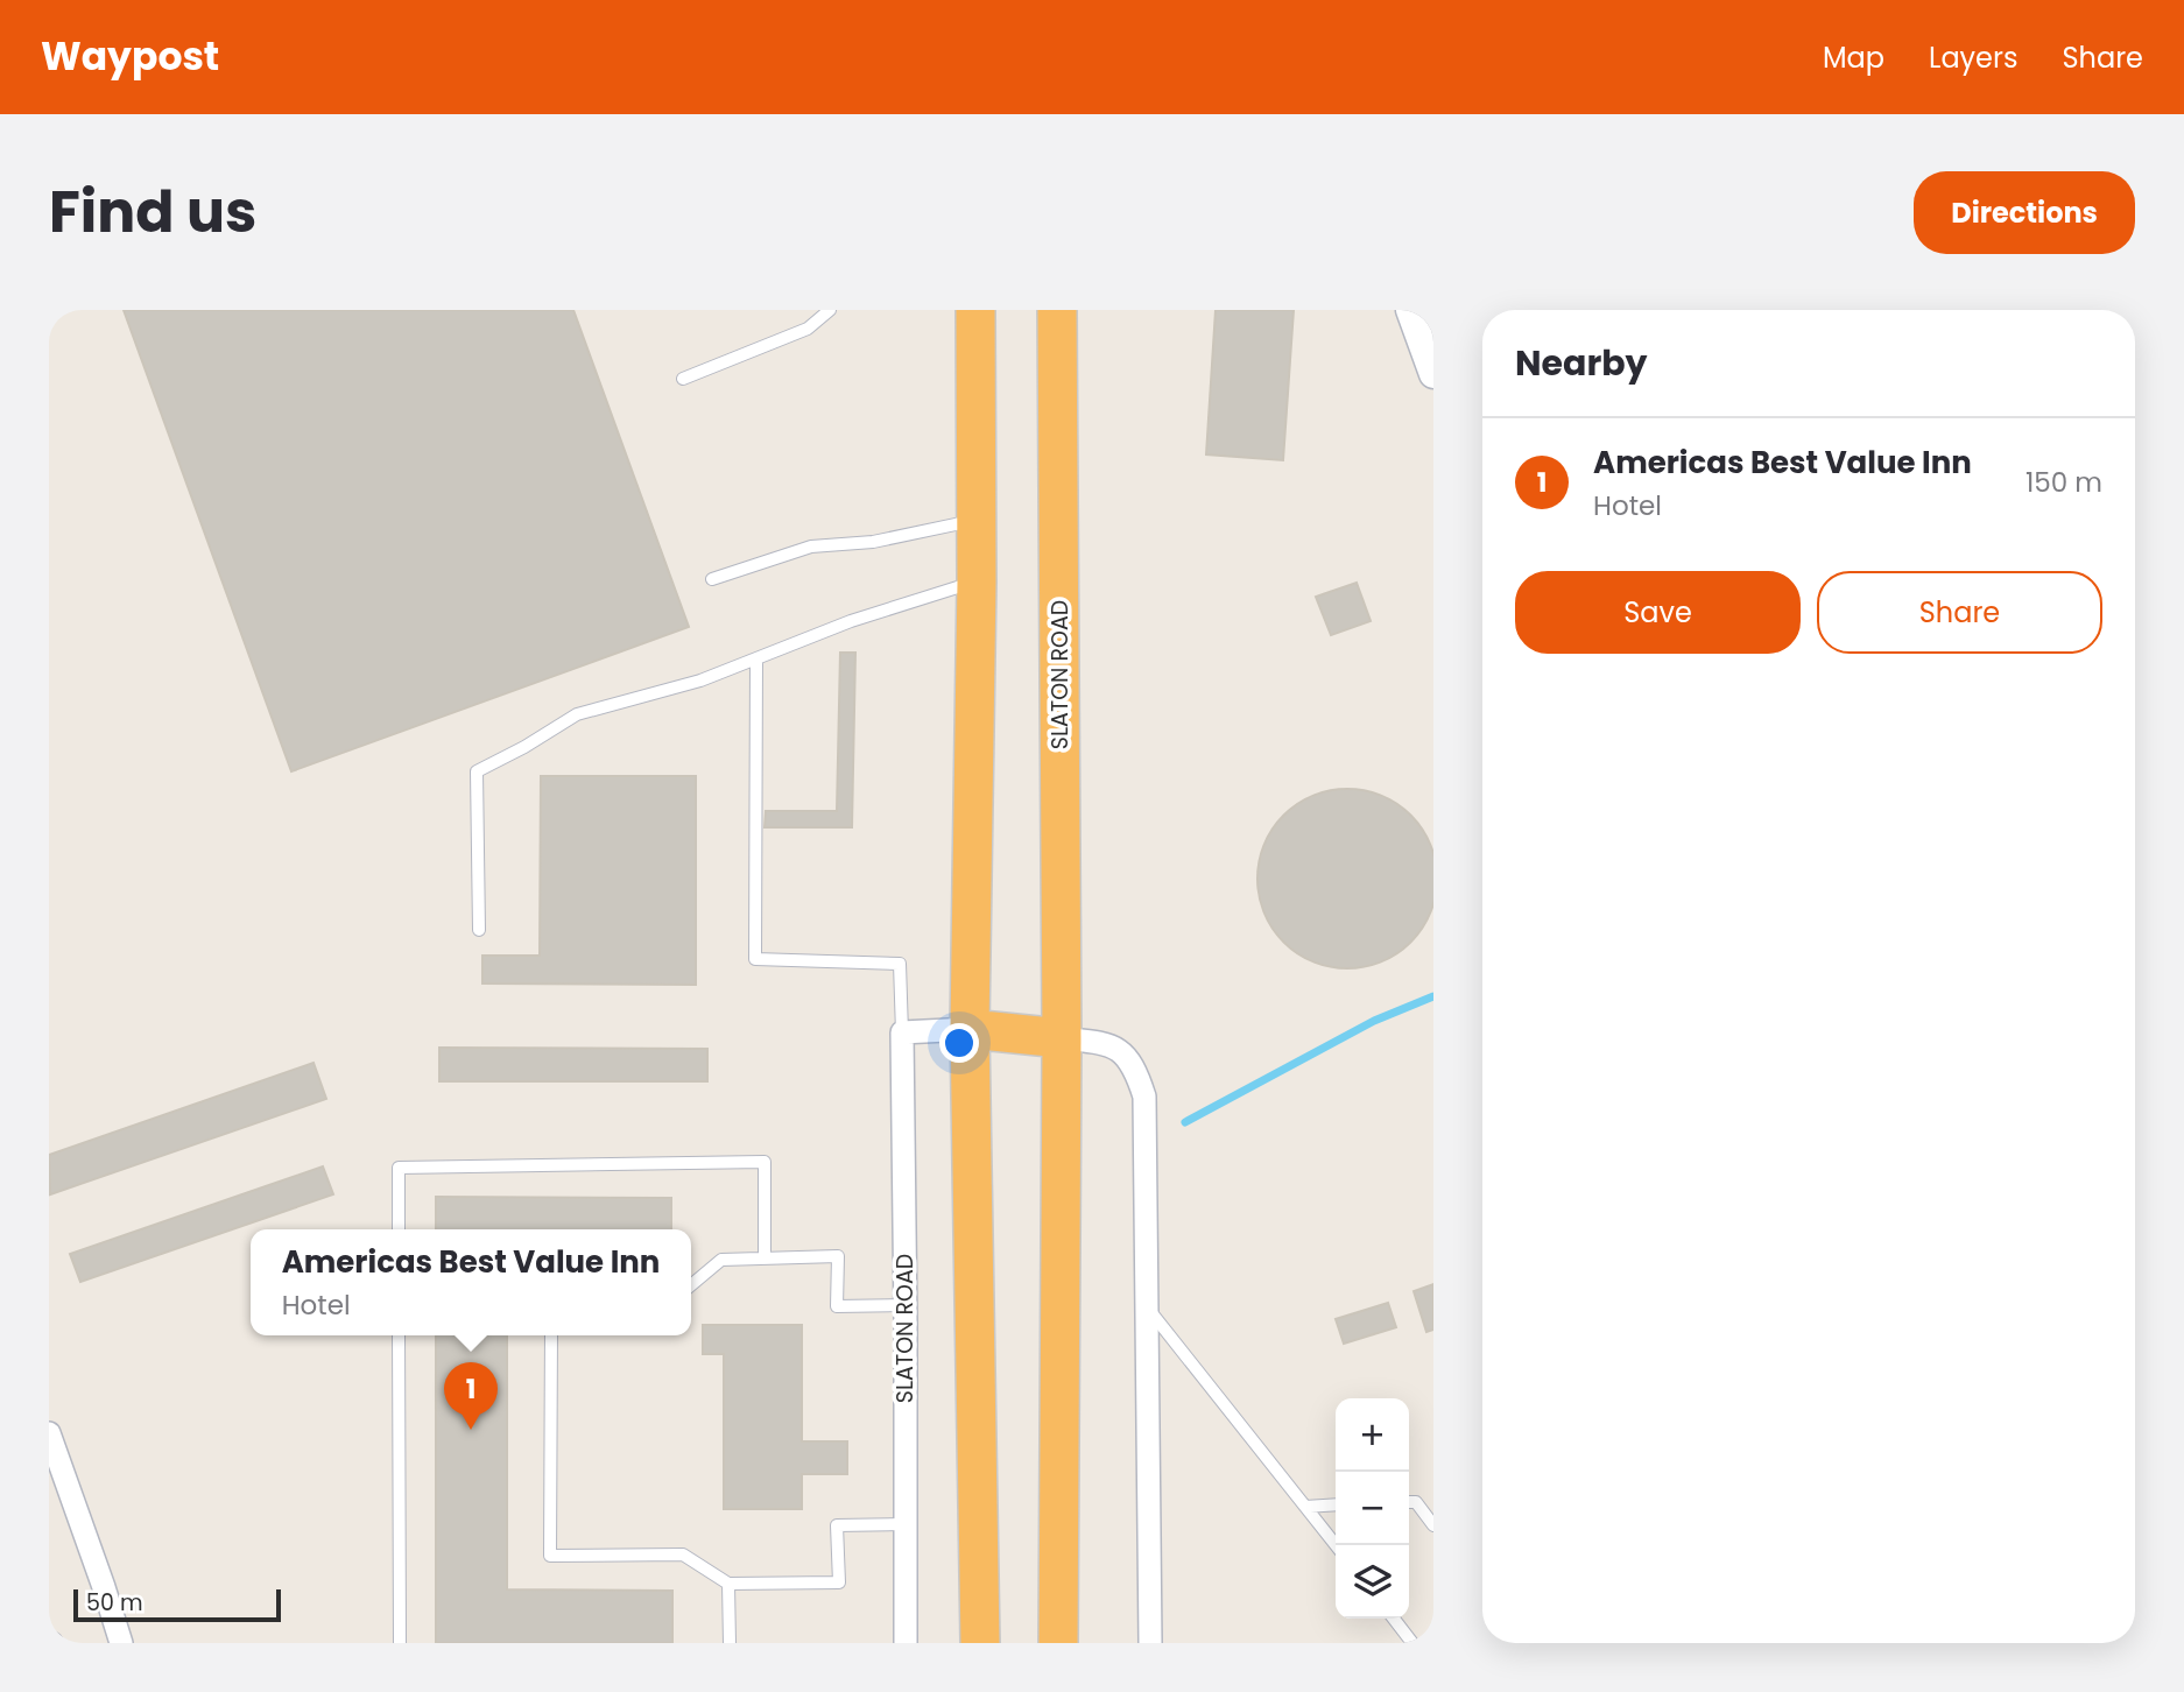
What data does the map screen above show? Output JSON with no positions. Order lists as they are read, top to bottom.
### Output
{
  "streets": {
    "highway": ["SLATON ROAD"]
  },
  "scale_bar": "50 m",
  "page": {
    "header": "Waypost",
    "nav": ["Map", "Layers", "Share"],
    "title": "Find us",
    "buttons": [
      "Directions",
      ["Save", "Share"]
    ],
    "heading": "Nearby",
    "list": [
      {
        "mark": "1",
        "name": "Americas Best Value Inn",
        "note": "Hotel",
        "value": "150 m"
      }
    ],
    "popup": ["Americas Best Value Inn", "Hotel"],
    "pins": "1",
    "map_buttons": ["+", "−"],
    "scale": "50 m"
  }
}
